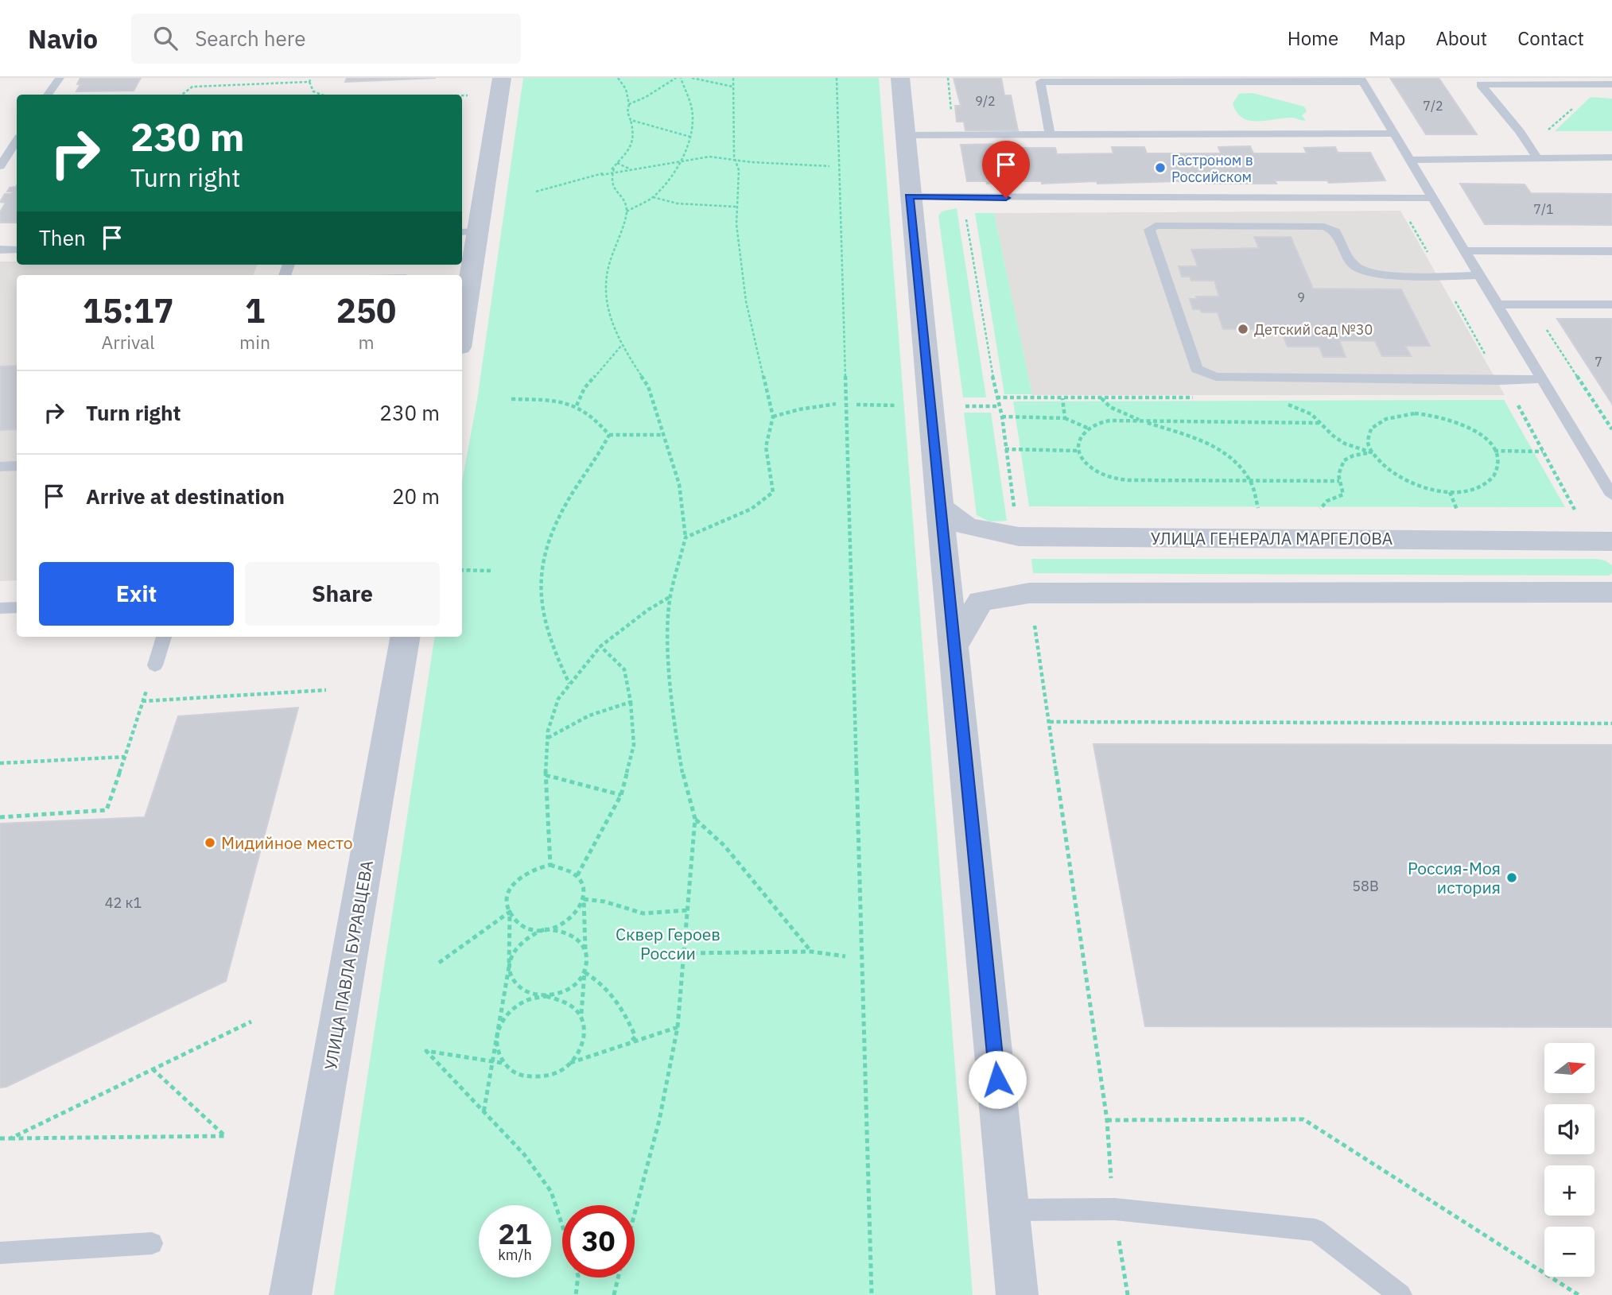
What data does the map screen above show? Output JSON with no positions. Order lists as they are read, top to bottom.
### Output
{
  "streets": {
    "street": ["УЛИЦА ГЕНЕРАЛА МАРГЕЛОВА", "УЛИЦА ПАВЛА БУРАВЦЕВА"]
  },
  "parks": ["Сквер Героев России"],
  "places": [
    "Гастроном в Российском",
    "Детский сад №30",
    "Мидийное место",
    "Россия-Моя история"
  ],
  "house_numbers": [
    "9/2",
    "7/2",
    "7/1",
    "9",
    "7",
    "58В",
    "42 к1"
  ],
  "north": "right",
  "page": {
    "header": "Navio",
    "search": "Search here",
    "nav": [
      "Home",
      "Map",
      "About",
      "Contact"
    ],
    "turn": ["230 m", "Turn right"],
    "then": "Then",
    "eta": [
      "15:17",
      "Arrival",
      "1",
      "min",
      "250",
      "m"
    ],
    "list": [
      {
        "name": "Turn right",
        "value": "230 m"
      },
      {
        "name": "Arrive at destination",
        "value": "20 m"
      }
    ],
    "buttons": ["Exit", "Share"],
    "map_buttons": ["+", "−"],
    "speed": "21 km/h",
    "limit": "30"
  }
}
